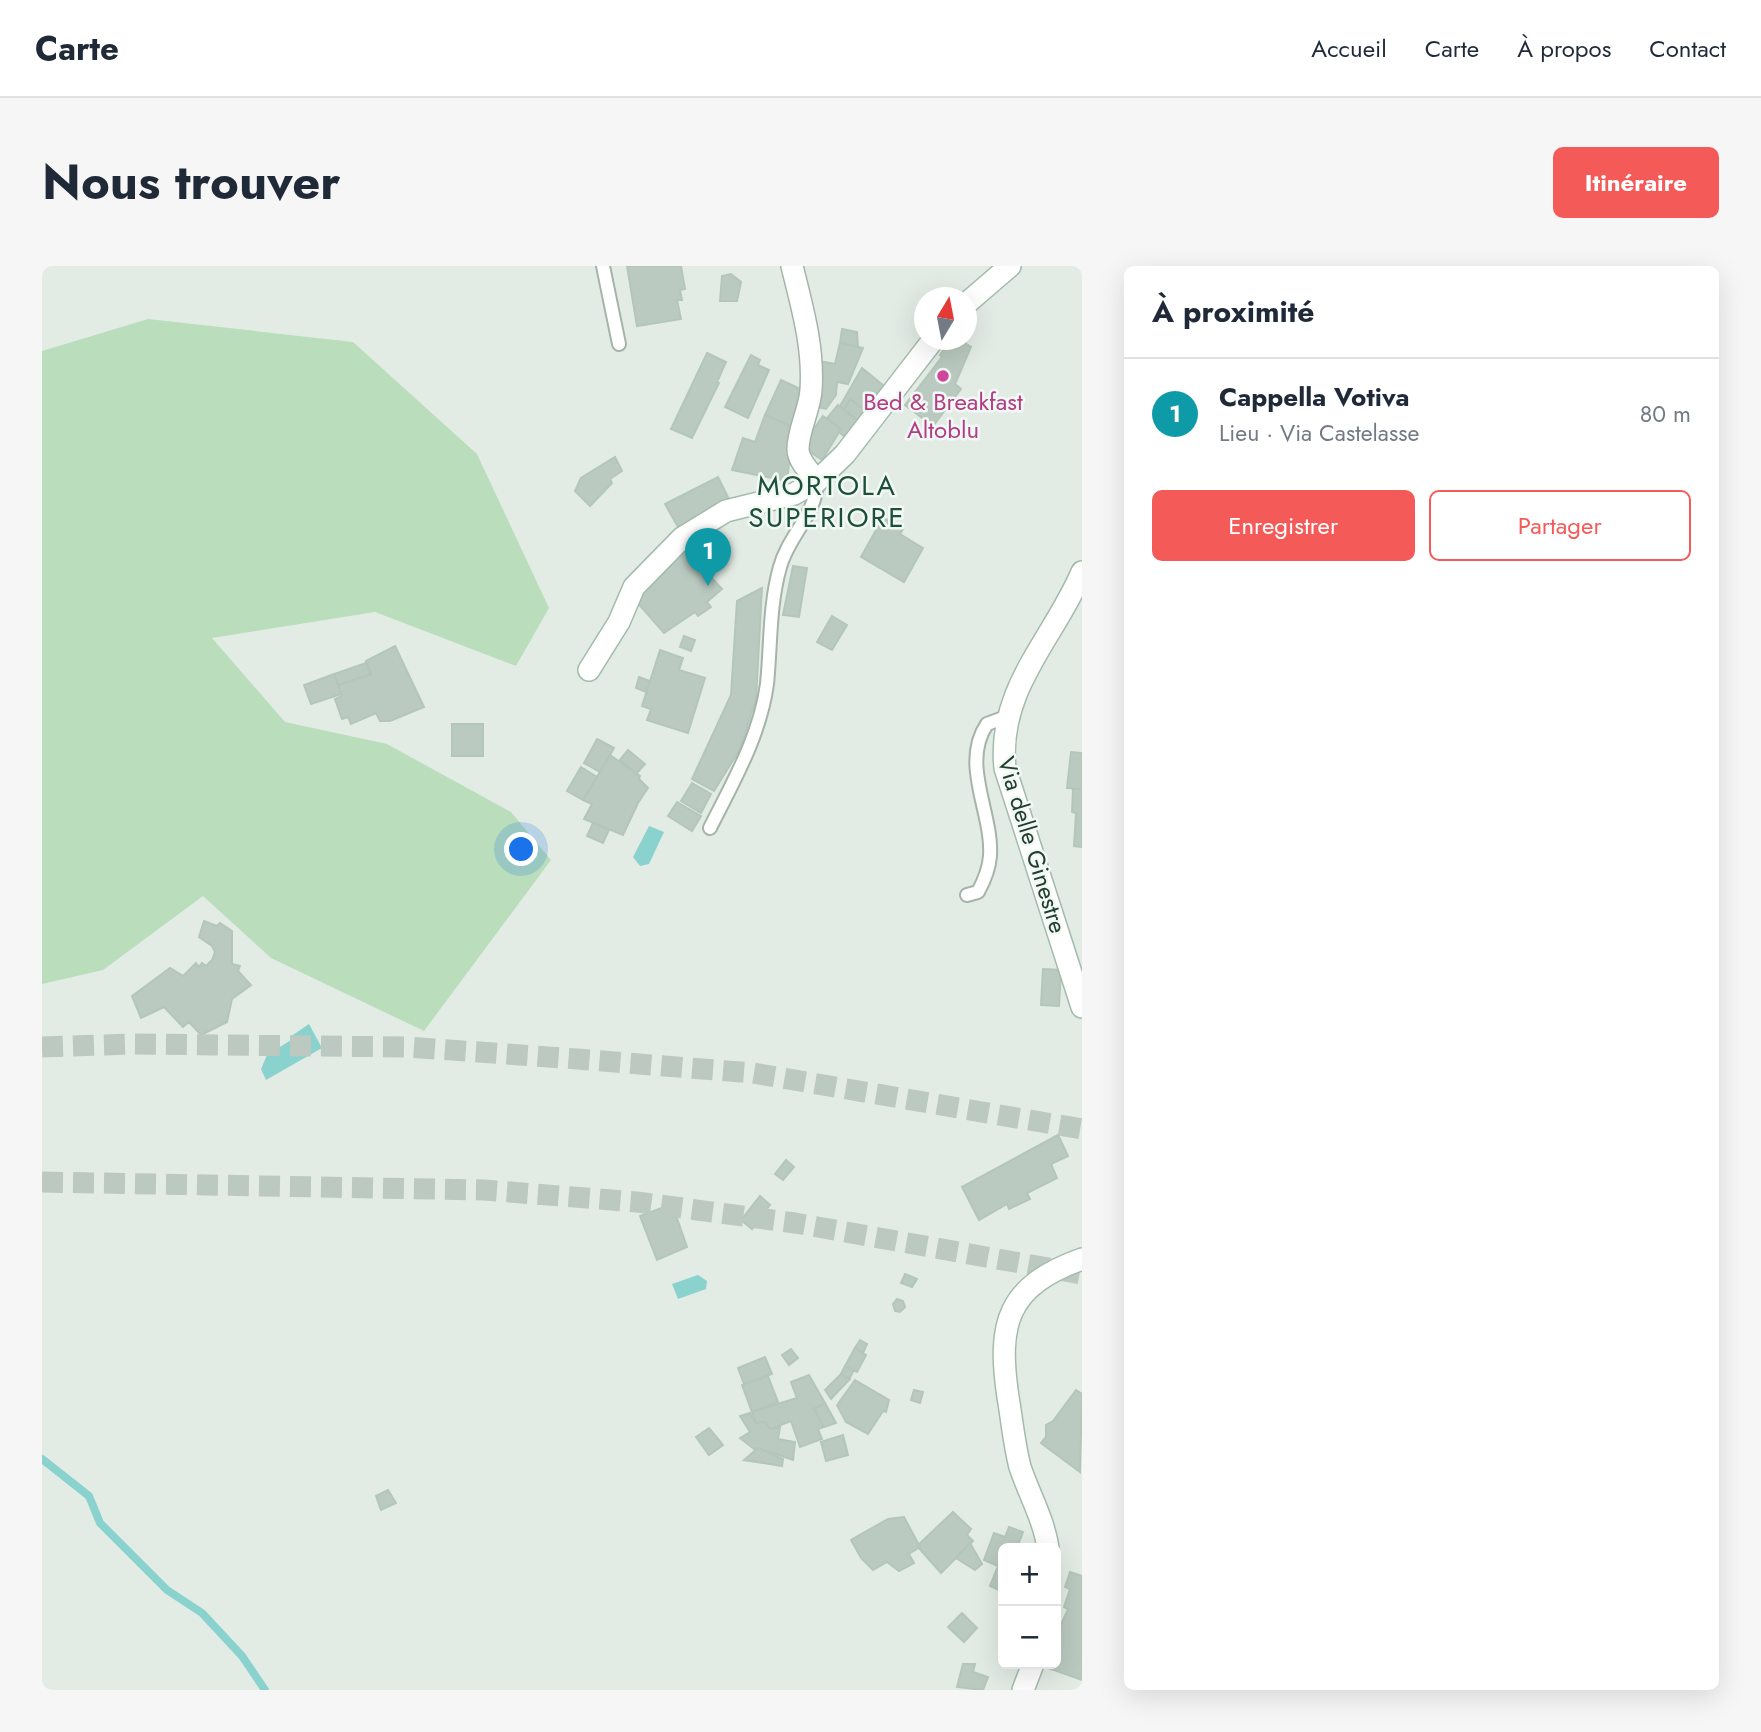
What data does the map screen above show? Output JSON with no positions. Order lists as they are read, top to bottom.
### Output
{
  "streets": {
    "street": ["Via delle Ginestre"]
  },
  "districts": ["MORTOLA SUPERIORE"],
  "places": ["Bed & Breakfast Altoblu"],
  "north": "top",
  "page": {
    "header": "Carte",
    "nav": [
      "Accueil",
      "Carte",
      "À propos",
      "Contact"
    ],
    "title": "Nous trouver",
    "buttons": [
      "Itinéraire",
      ["Enregistrer", "Partager"]
    ],
    "heading": "À proximité",
    "list": [
      {
        "mark": "1",
        "name": "Cappella Votiva",
        "note": "Lieu · Via Castelasse",
        "value": "80 m"
      }
    ],
    "pins": "1",
    "map_buttons": ["+", "−"]
  }
}
